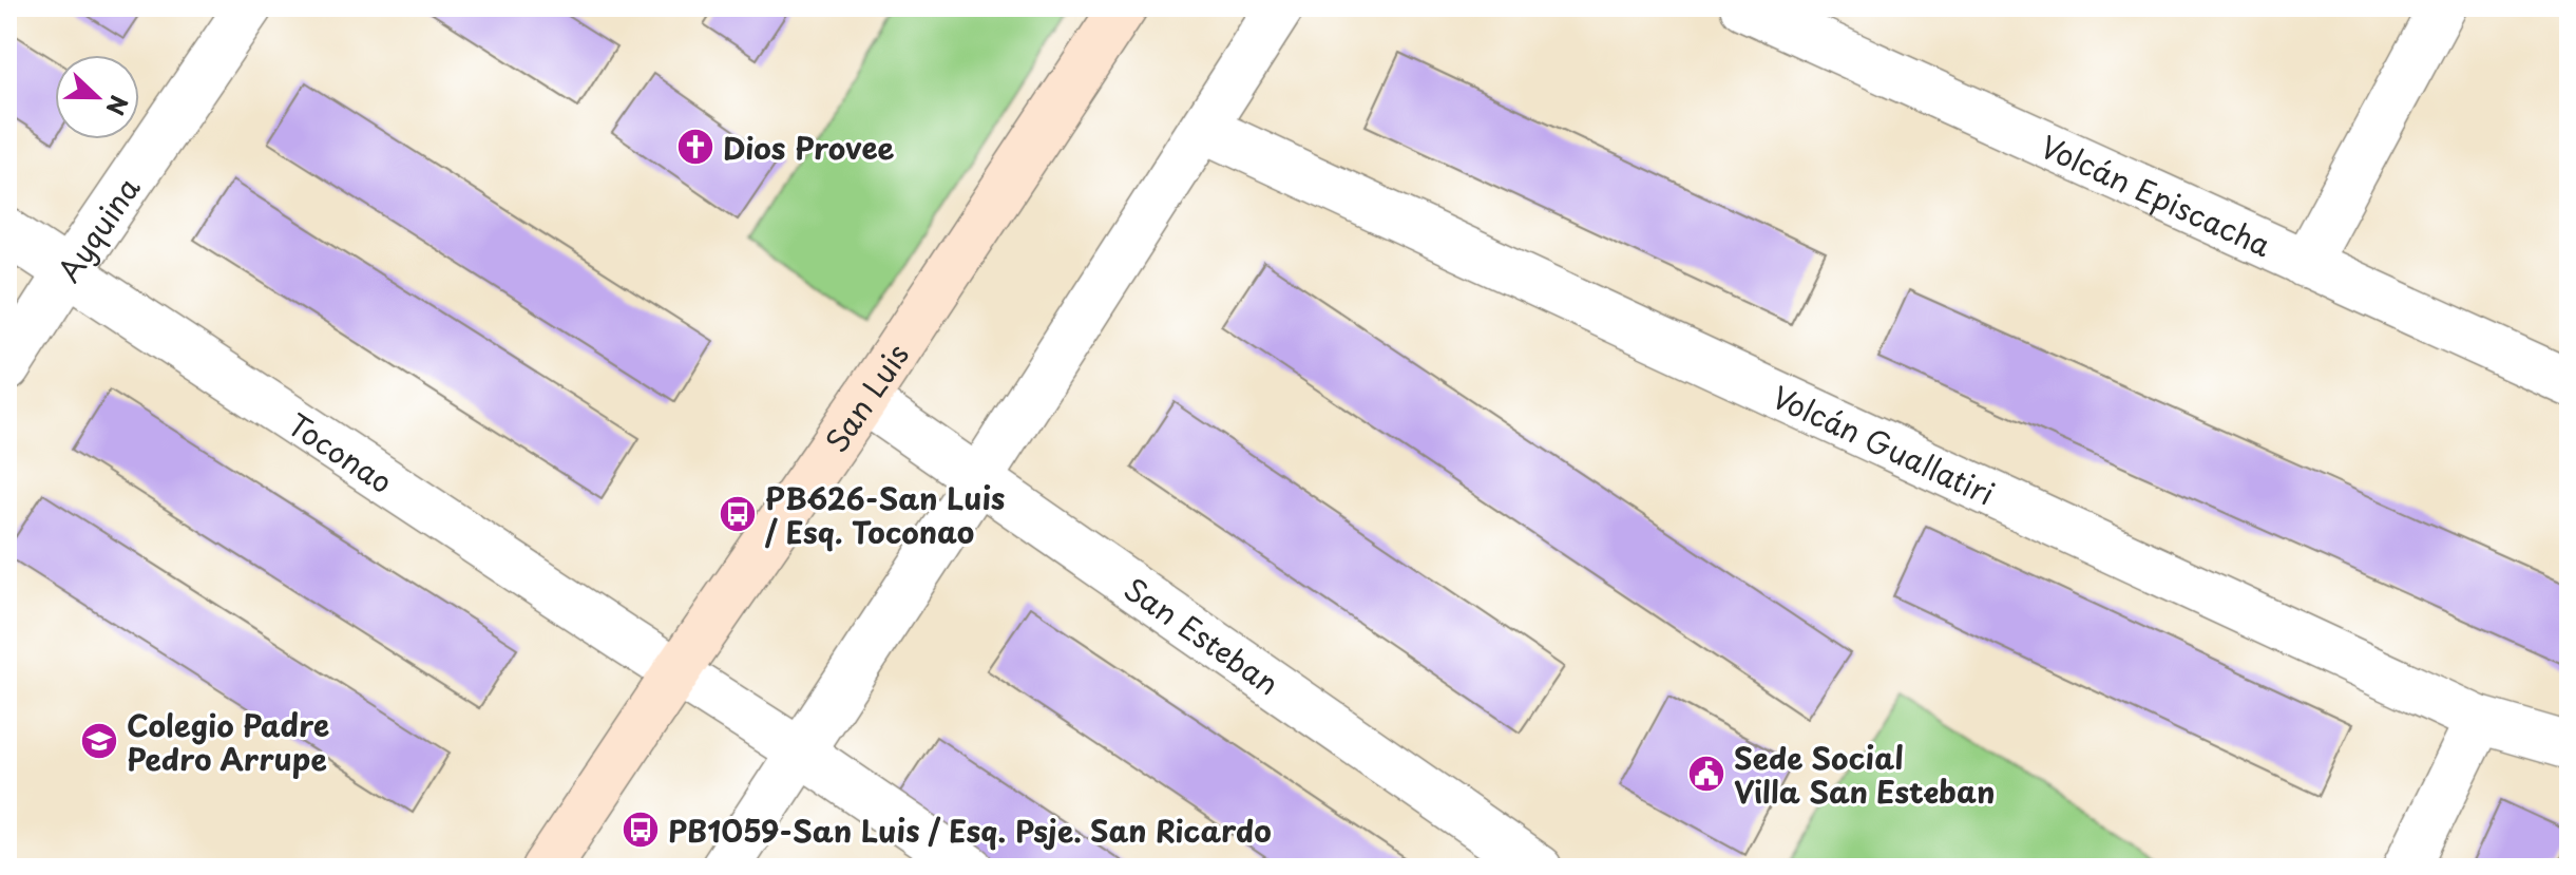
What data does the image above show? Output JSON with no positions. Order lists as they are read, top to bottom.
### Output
{
  "streets": {
    "street": [
      "Volcán Episcacha",
      "Ayquina",
      "San Luis",
      "Volcán Guallatiri",
      "Toconao",
      "San Esteban"
    ]
  },
  "crossings": [
    ["Ayquina", "Toconao"],
    ["San Luis", "Toconao"],
    ["San Luis", "San Esteban"]
  ],
  "places": {
    "church": ["Dios Provee"],
    "bus stop": ["PB626-San Luis / Esq. Toconao", "PB1059-San Luis / Esq. Psje. San Ricardo"],
    "school or university": ["Colegio Padre Pedro Arrupe"],
    "public building": ["Sede Social Villa San Esteban"]
  },
  "north": "right"
}
